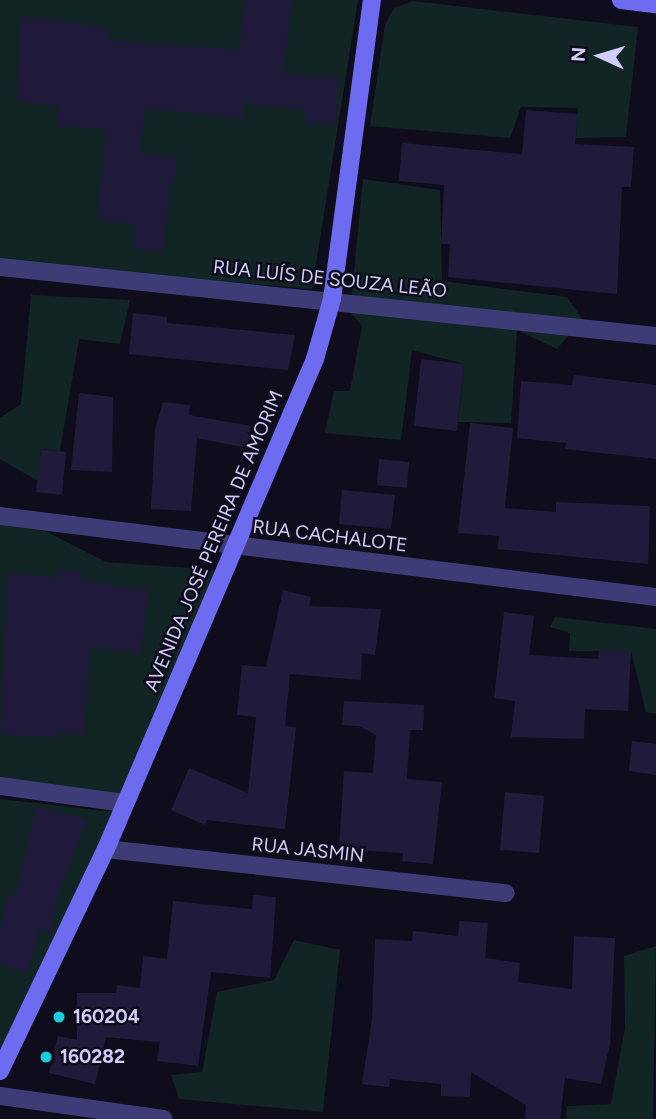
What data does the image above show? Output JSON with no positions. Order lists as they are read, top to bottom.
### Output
{
  "streets": {
    "main road": ["AVENIDA JOSÉ PEREIRA DE AMORIM"],
    "street": ["RUA LUÍS DE SOUZA LEÃO", "RUA CACHALOTE", "RUA JASMIN"]
  },
  "crossings": [
    ["RUA LUÍS DE SOUZA LEÃO", "AVENIDA JOSÉ PEREIRA DE AMORIM"],
    ["RUA CACHALOTE", "AVENIDA JOSÉ PEREIRA DE AMORIM"],
    ["AVENIDA JOSÉ PEREIRA DE AMORIM", "RUA JASMIN"]
  ],
  "places": ["160204", "160282"],
  "north": "left"
}
